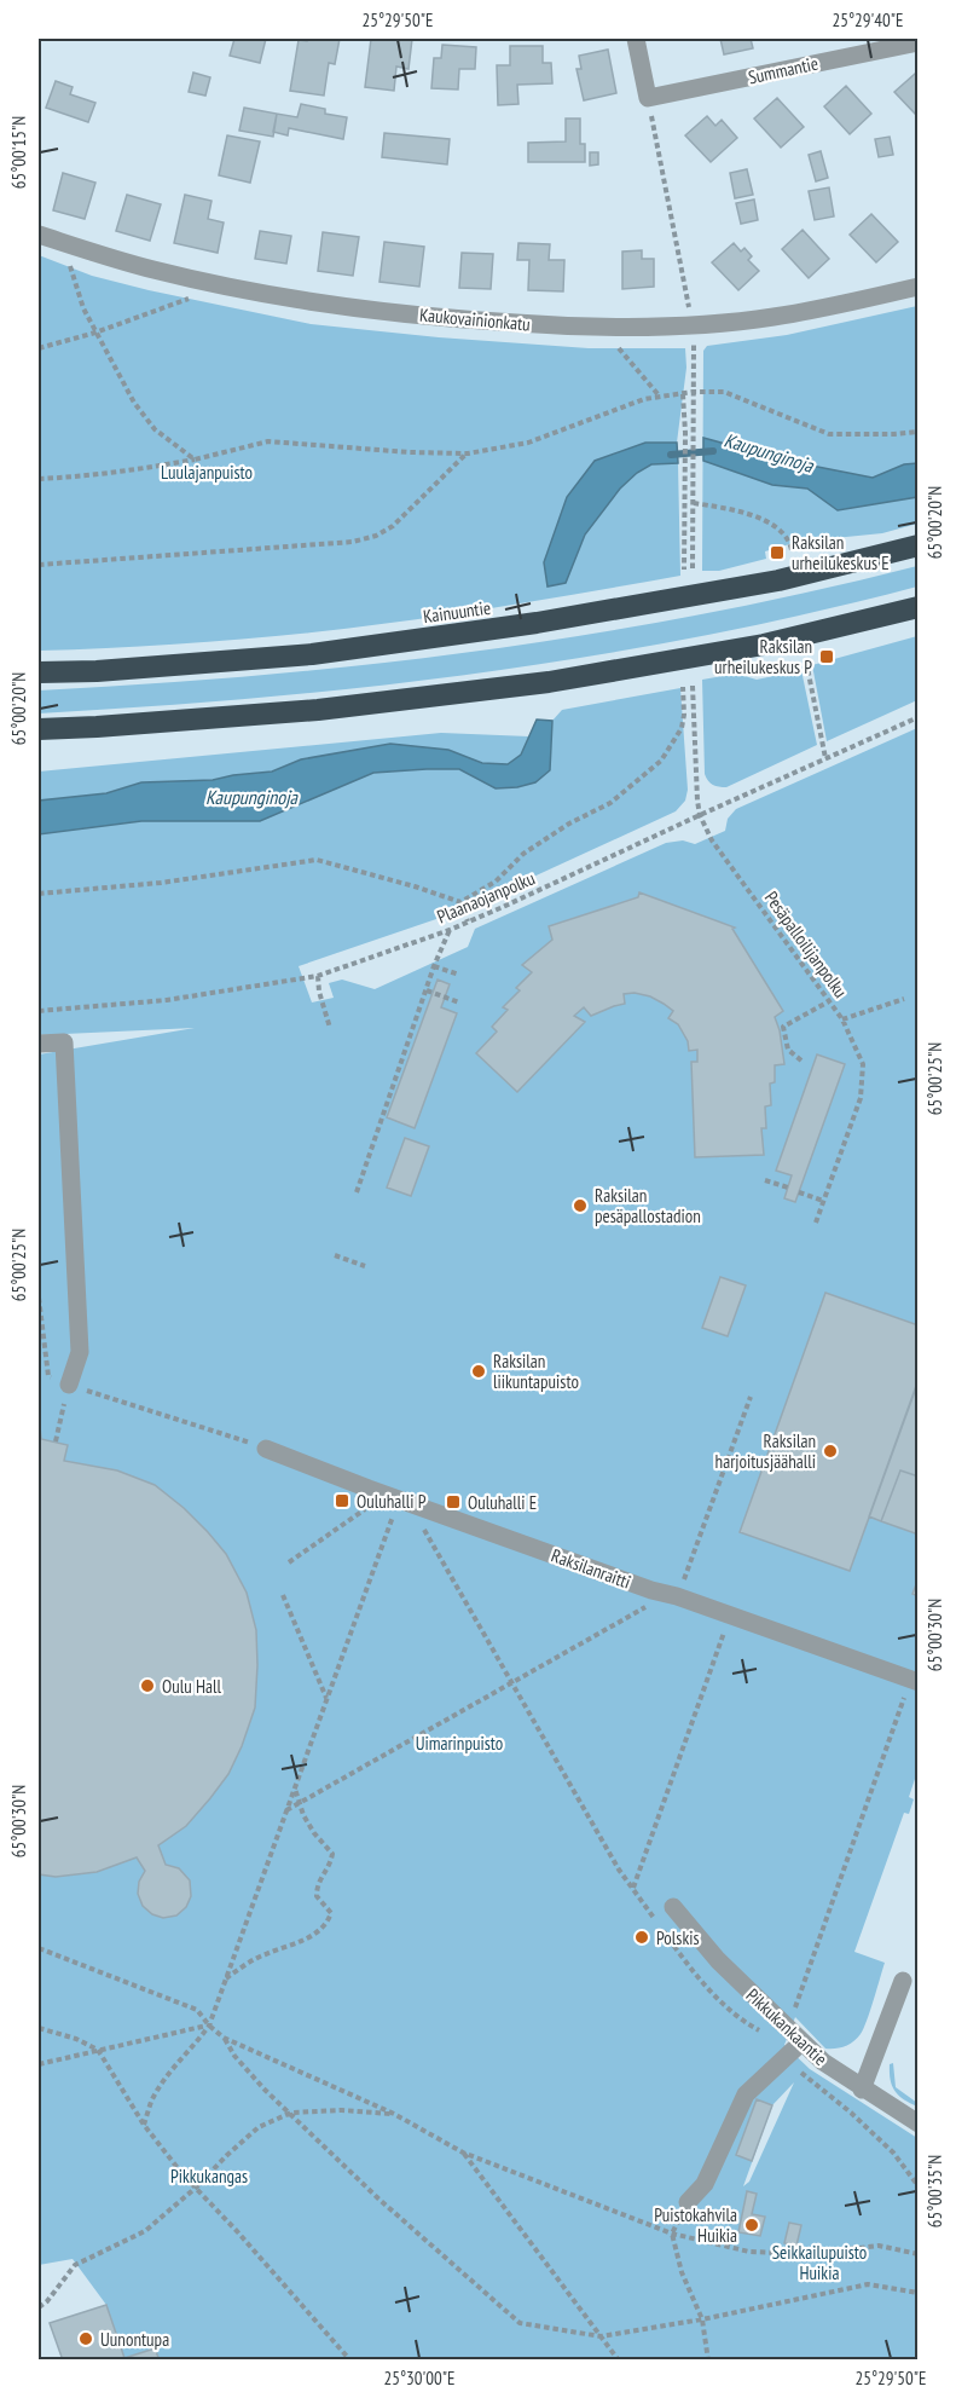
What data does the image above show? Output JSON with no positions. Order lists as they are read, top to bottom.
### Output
{
  "streets": {
    "highway": ["Kainuuntie"],
    "street": [
      "Summantie",
      "Kaukovainionkatu",
      "Raksilanraitti",
      "Pikkukankaantie"
    ],
    "path": ["Plaanaojanpolku", "Pesäpalloilijanpolku"]
  },
  "crossings": [
    ["Plaanaojanpolku", "Pesäpalloilijanpolku"]
  ],
  "water": ["Kaupunginoja"],
  "parks": [
    "Luulajanpuisto",
    "Uimarinpuisto",
    "Pikkukangas",
    "Seikkailupuisto Huikia"
  ],
  "places": {
    "transit": [
      "Raksilan urheilukeskus E",
      "Raksilan urheilukeskus P",
      "Ouluhalli P",
      "Ouluhalli E"
    ],
    "other": [
      "Raksilan pesäpallostadion",
      "Raksilan liikuntapuisto",
      "Raksilan harjoitusjäähalli",
      "Oulu Hall",
      "Polskis",
      "Puistokahvila Huikia",
      "Uunontupa"
    ]
  },
  "coordinates": [
    "25°29'50\"E",
    "25°29'40\"E",
    "65°00'15\"N",
    "65°00'20\"N",
    "65°00'25\"N",
    "65°00'30\"N",
    "65°00'35\"N",
    "25°30'00\"E"
  ]
}
